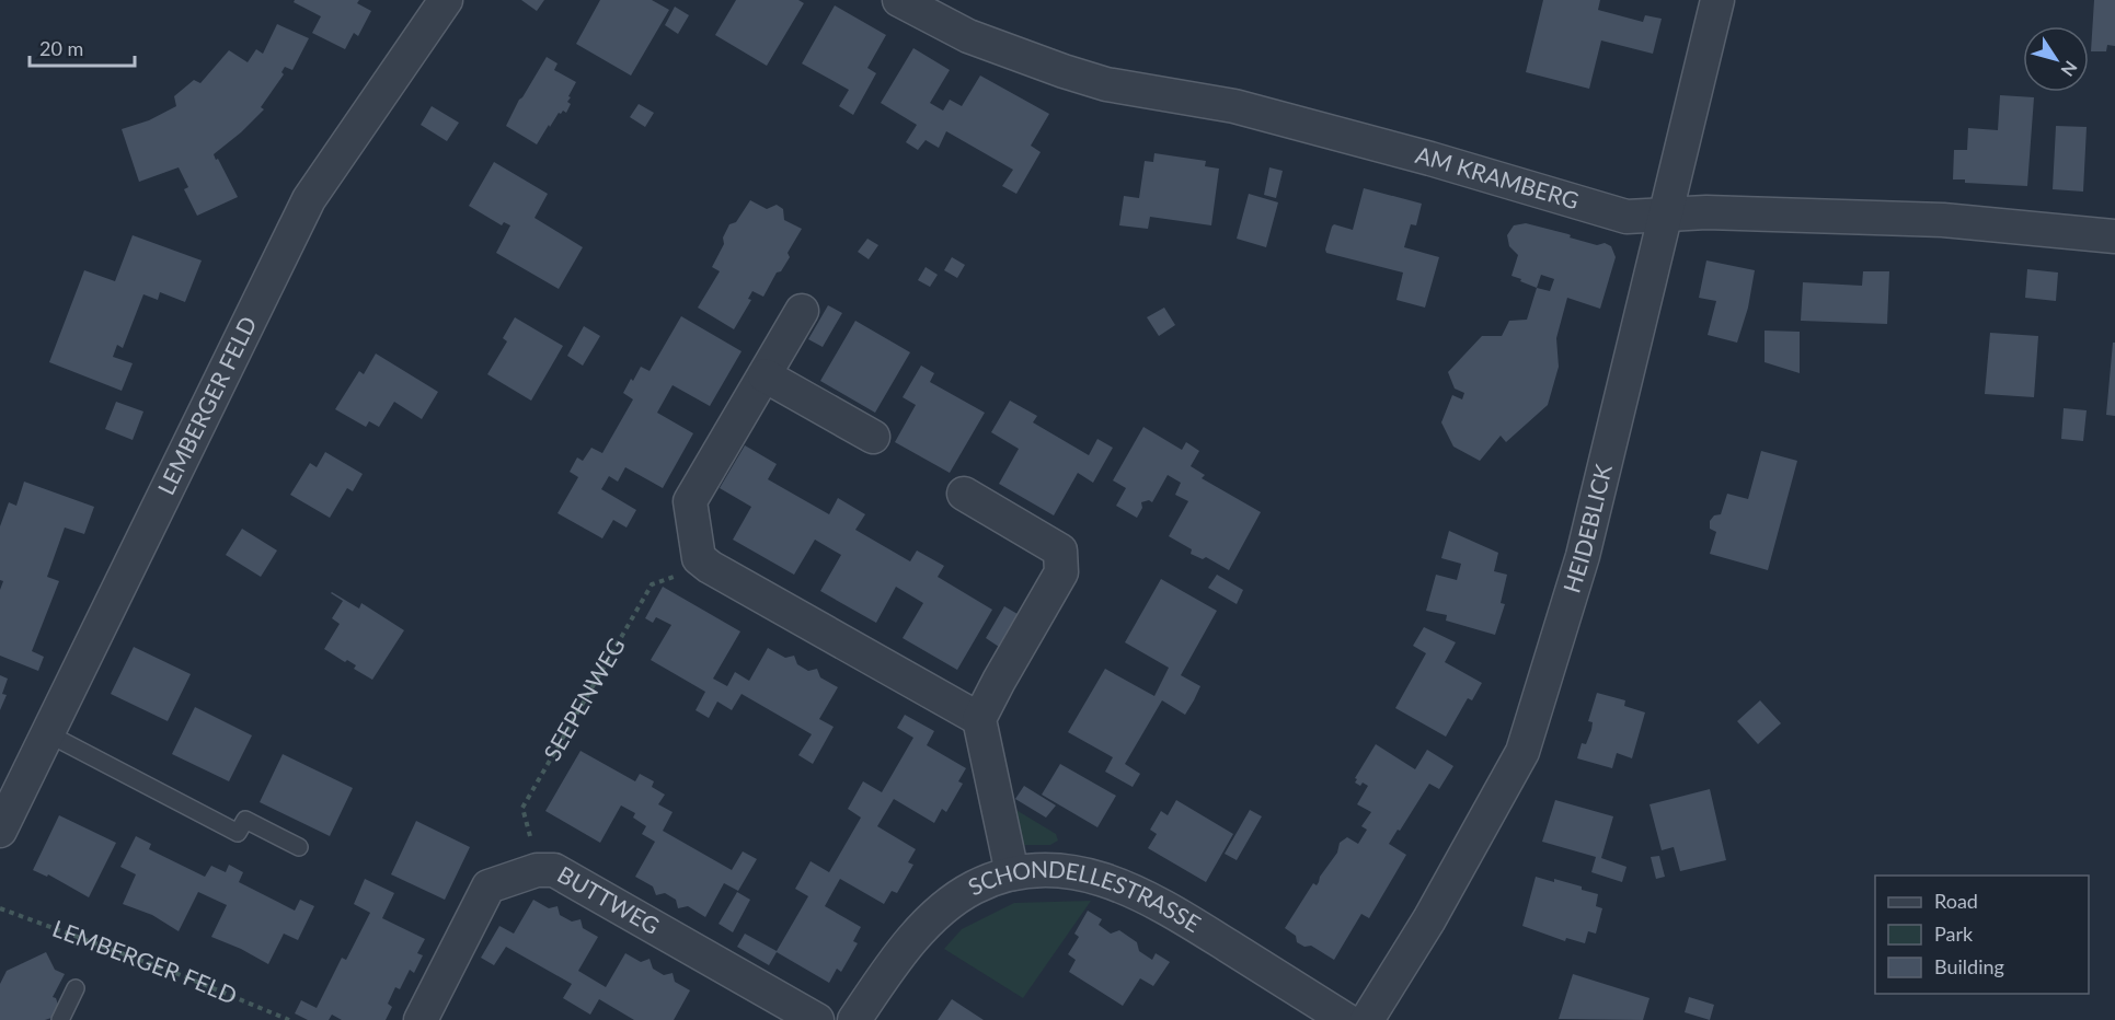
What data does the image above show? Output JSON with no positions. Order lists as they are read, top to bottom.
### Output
{
  "streets": {
    "street": [
      "AM KRAMBERG",
      "LEMBERGER FELD",
      "HEIDEBLICK",
      "BUTTWEG",
      "SCHONDELLESTRASSE"
    ],
    "path": ["SEEPENWEG"]
  },
  "crossings": [
    ["AM KRAMBERG", "HEIDEBLICK"],
    ["SEEPENWEG", "BUTTWEG"]
  ],
  "legend": ["Road", "Park", "Building"],
  "scale_bar": "20 m",
  "north": "bottom right"
}
